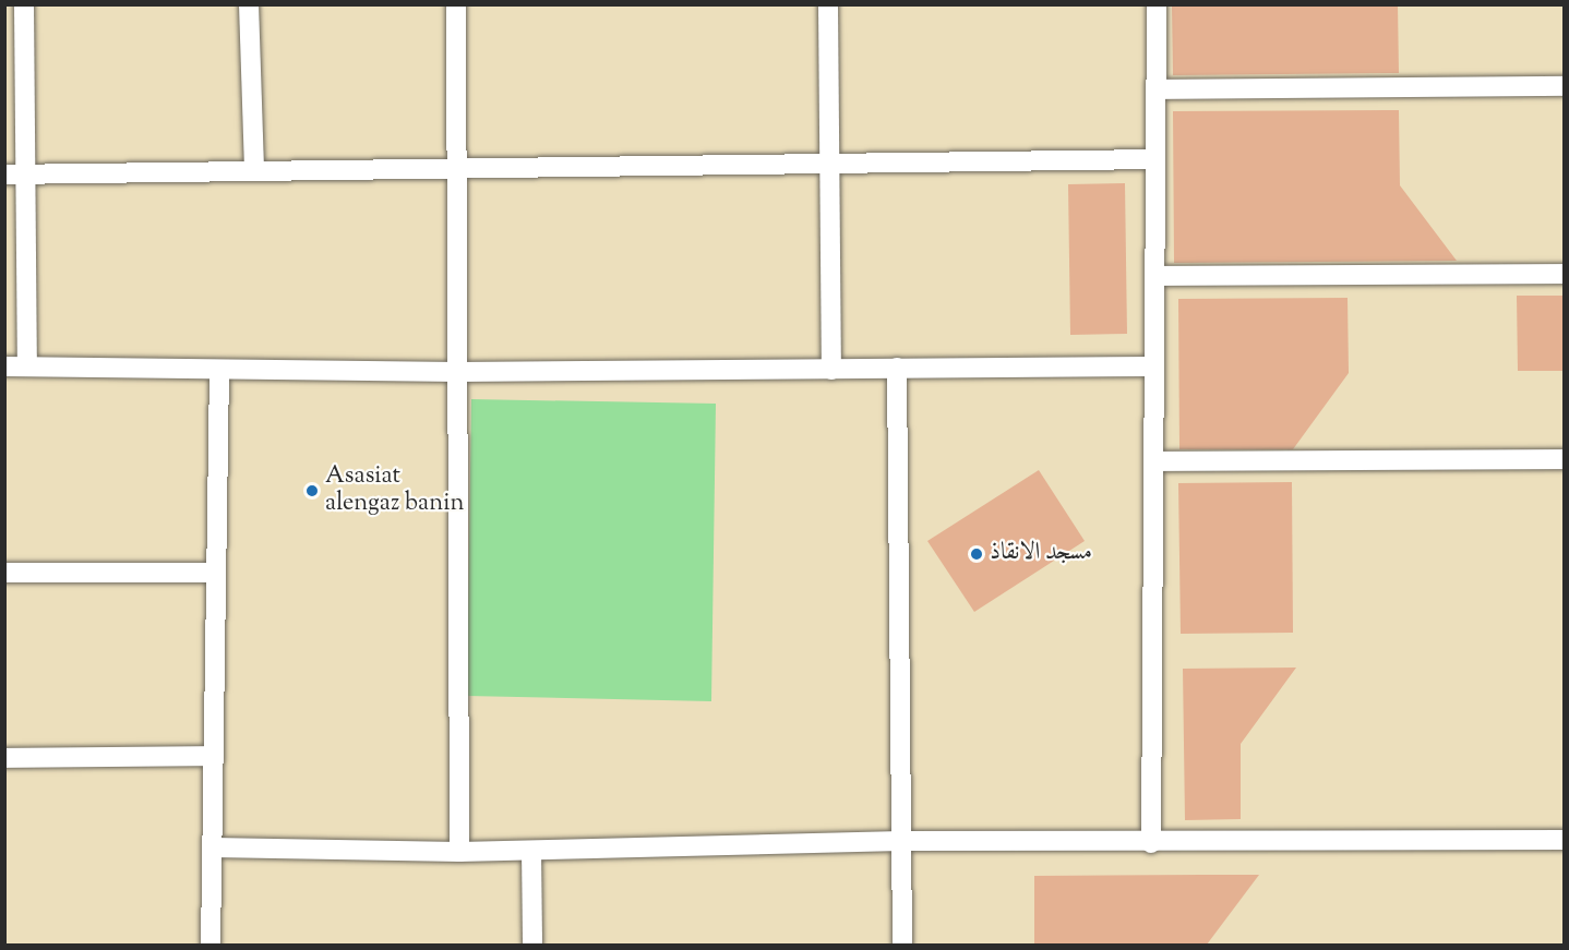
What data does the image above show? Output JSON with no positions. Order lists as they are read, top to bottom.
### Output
{
  "places": ["Asasiat alengaz banin", "مسجد الانقاذ"]
}
